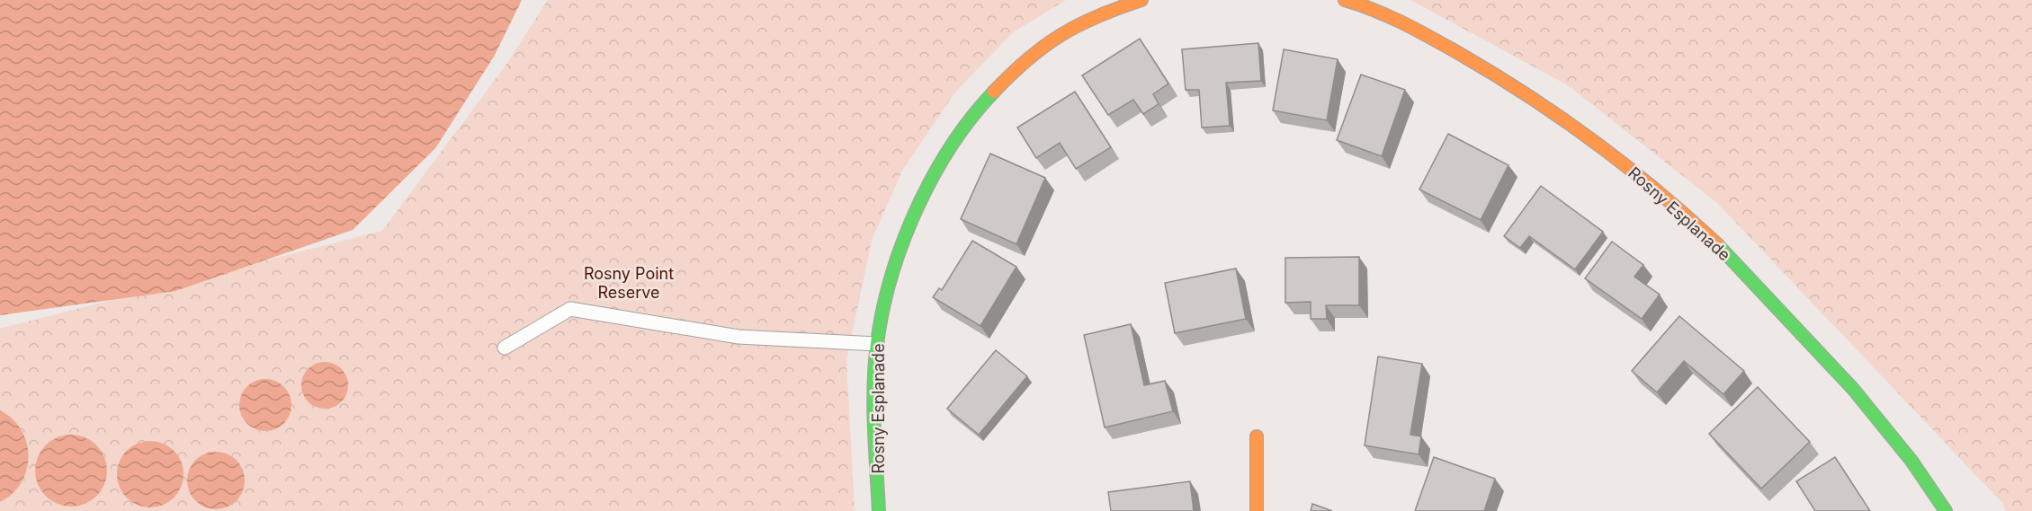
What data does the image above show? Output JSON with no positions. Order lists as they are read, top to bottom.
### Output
{
  "streets": {
    "street": ["Rosny Esplanade"]
  },
  "parks": ["Rosny Point Reserve"]
}
